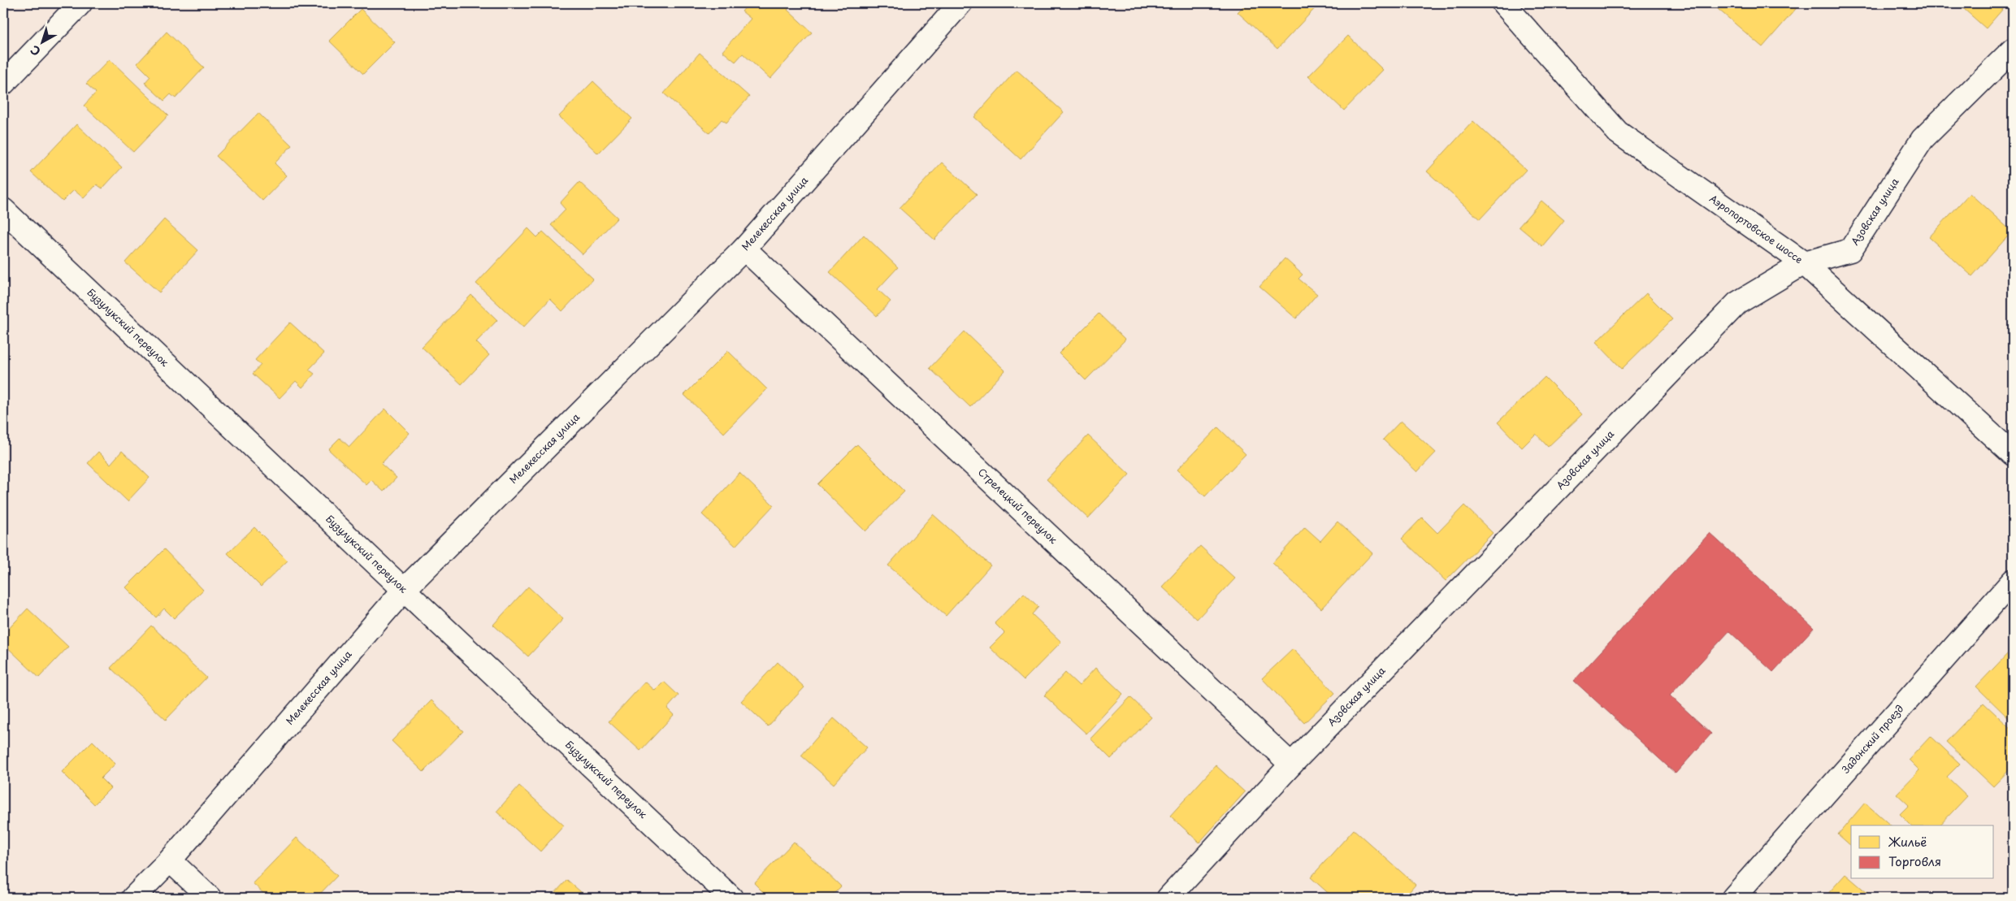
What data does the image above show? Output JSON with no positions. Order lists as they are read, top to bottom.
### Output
{
  "streets": {
    "street": [
      "Азовская улица",
      "Мелекесская улица",
      "Аэропортовское шоссе",
      "Бузулукский переулок",
      "Стрелецкий переулок",
      "Задонский проезд"
    ]
  },
  "crossings": [
    ["Азовская улица", "Аэропортовское шоссе"],
    ["Азовская улица", "Стрелецкий переулок"],
    ["Мелекесская улица", "Бузулукский переулок"],
    ["Мелекесская улица", "Стрелецкий переулок"]
  ],
  "legend": ["Жильё", "Торговля"],
  "north": "bottom left"
}
